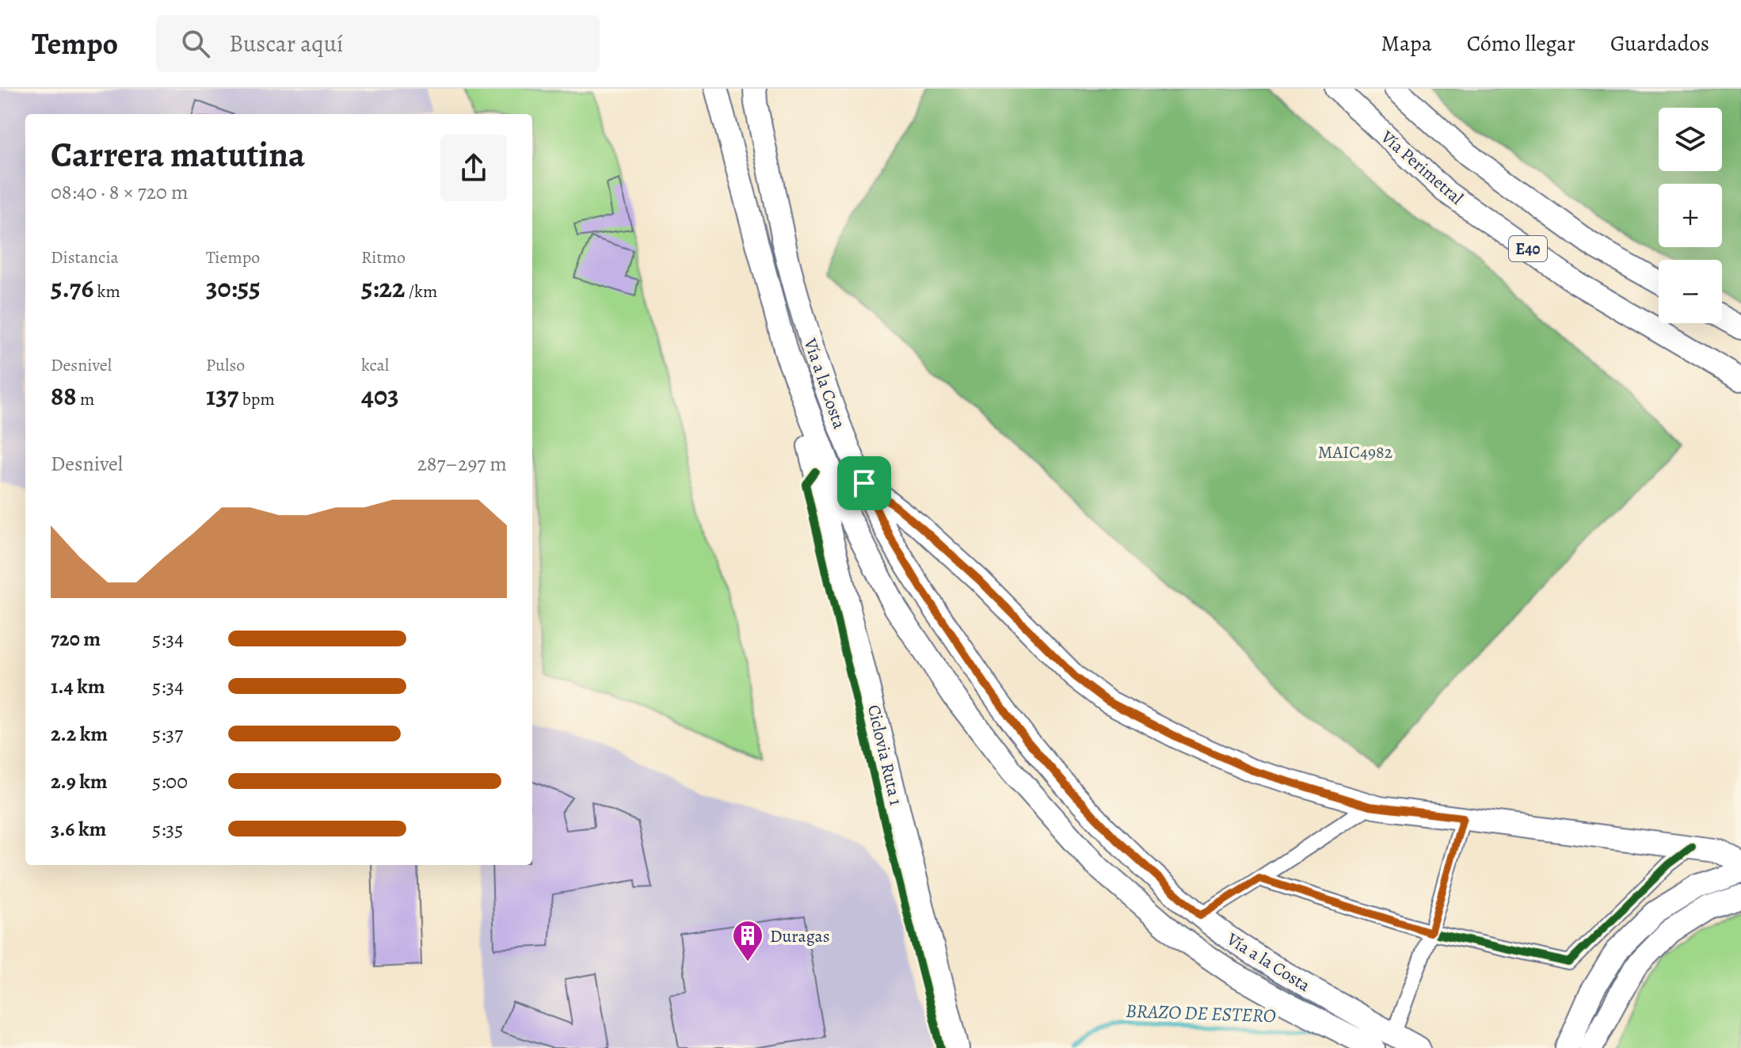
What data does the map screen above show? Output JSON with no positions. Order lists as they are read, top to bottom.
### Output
{
  "streets": {
    "main road": ["Vía Perimetral", "E40", "Vía a la Costa"],
    "cycle path": ["Ciclovia Ruta 1"]
  },
  "water": ["BRAZO DE ESTERO"],
  "parks": ["MAIC4982"],
  "places": {
    "building": ["Duragas"]
  },
  "page": {
    "header": "Tempo",
    "search": "Buscar aquí",
    "nav": ["Mapa", "Cómo llegar", "Guardados"],
    "map_buttons": ["+", "−"],
    "heading": ["Carrera matutina", "08:40 · 8 × 720 m"],
    "stats": [
      ["Distancia", "5.76 km"],
      ["Tiempo", "30:55"],
      ["Ritmo", "5:22 /km"],
      ["Desnivel", "88 m"],
      ["Pulso", "137 bpm"],
      ["kcal", "403"]
    ],
    "chart": ["Desnivel", "287–297 m"],
    "list": [
      {
        "name": "720 m",
        "note": "5:34"
      },
      {
        "name": "1.4 km",
        "note": "5:34"
      },
      {
        "name": "2.2 km",
        "note": "5:37"
      },
      {
        "name": "2.9 km",
        "note": "5:00"
      },
      {
        "name": "3.6 km",
        "note": "5:35"
      }
    ]
  }
}
